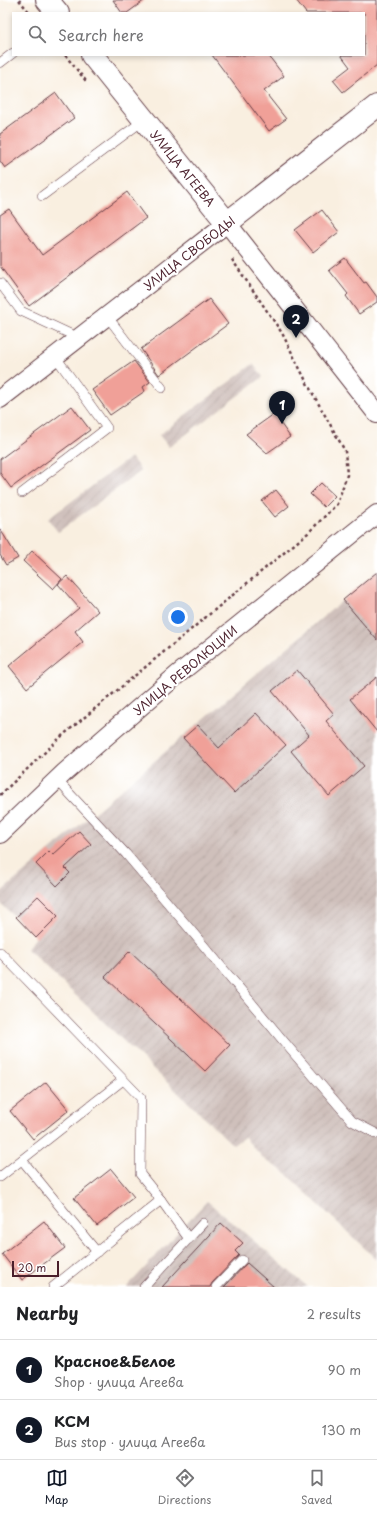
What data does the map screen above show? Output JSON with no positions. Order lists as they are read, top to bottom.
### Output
{
  "streets": {
    "street": ["УЛИЦА АГЕЕВА", "УЛИЦА СВОБОДЫ", "УЛИЦА РЕВОЛЮЦИИ"]
  },
  "crossings": [
    ["УЛИЦА АГЕЕВА", "УЛИЦА СВОБОДЫ"]
  ],
  "scale_bar": "20 m",
  "page": {
    "search": "Search here",
    "pins": ["2", "1"],
    "scale": "20 m",
    "heading": ["Nearby", "2 results"],
    "list": [
      {
        "mark": "1",
        "name": "Красное&Белое",
        "note": "Shop · улица Агеева",
        "value": "90 m"
      },
      {
        "mark": "2",
        "name": "КСМ",
        "note": "Bus stop · улица Агеева",
        "value": "130 m"
      }
    ],
    "nav": ["Map", "Directions", "Saved"]
  }
}
